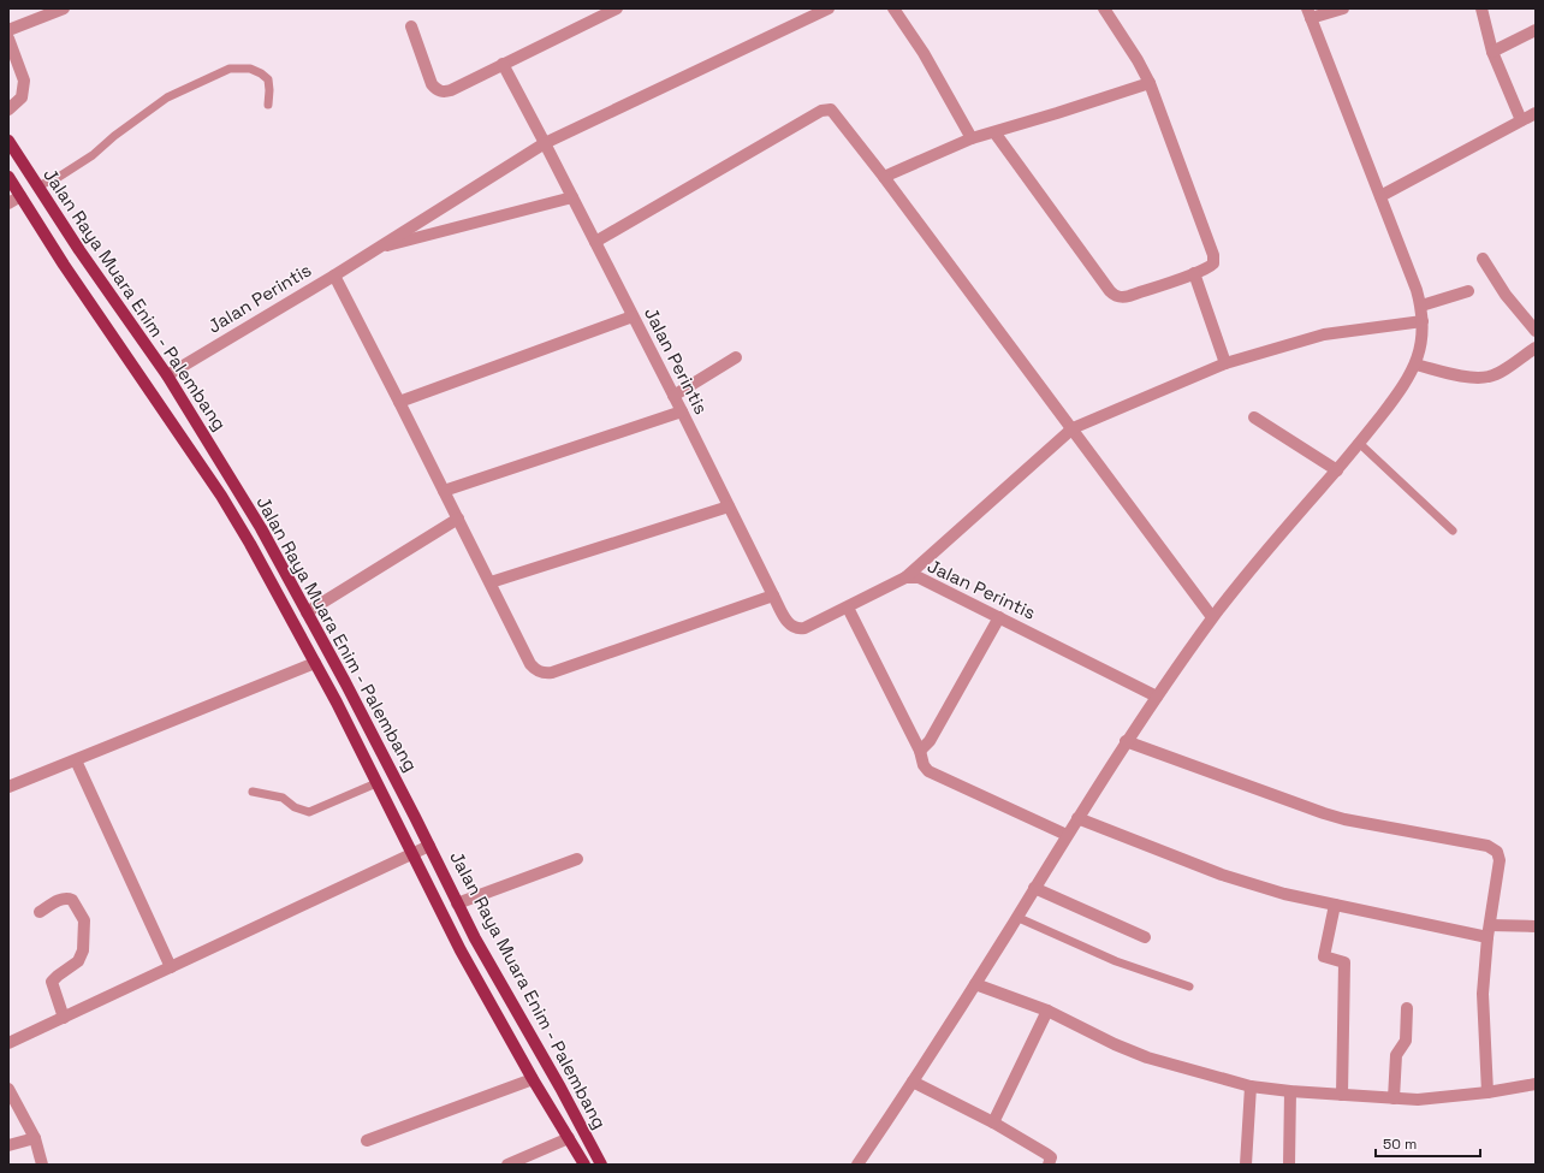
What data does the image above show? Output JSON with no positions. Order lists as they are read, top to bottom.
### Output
{
  "streets": {
    "main road": ["Jalan Raya Muara Enim - Palembang"],
    "street": ["Jalan Perintis"]
  },
  "crossings": [
    ["Jalan Perintis", "Jalan Raya Muara Enim - Palembang"]
  ],
  "scale_bar": "50 m"
}
